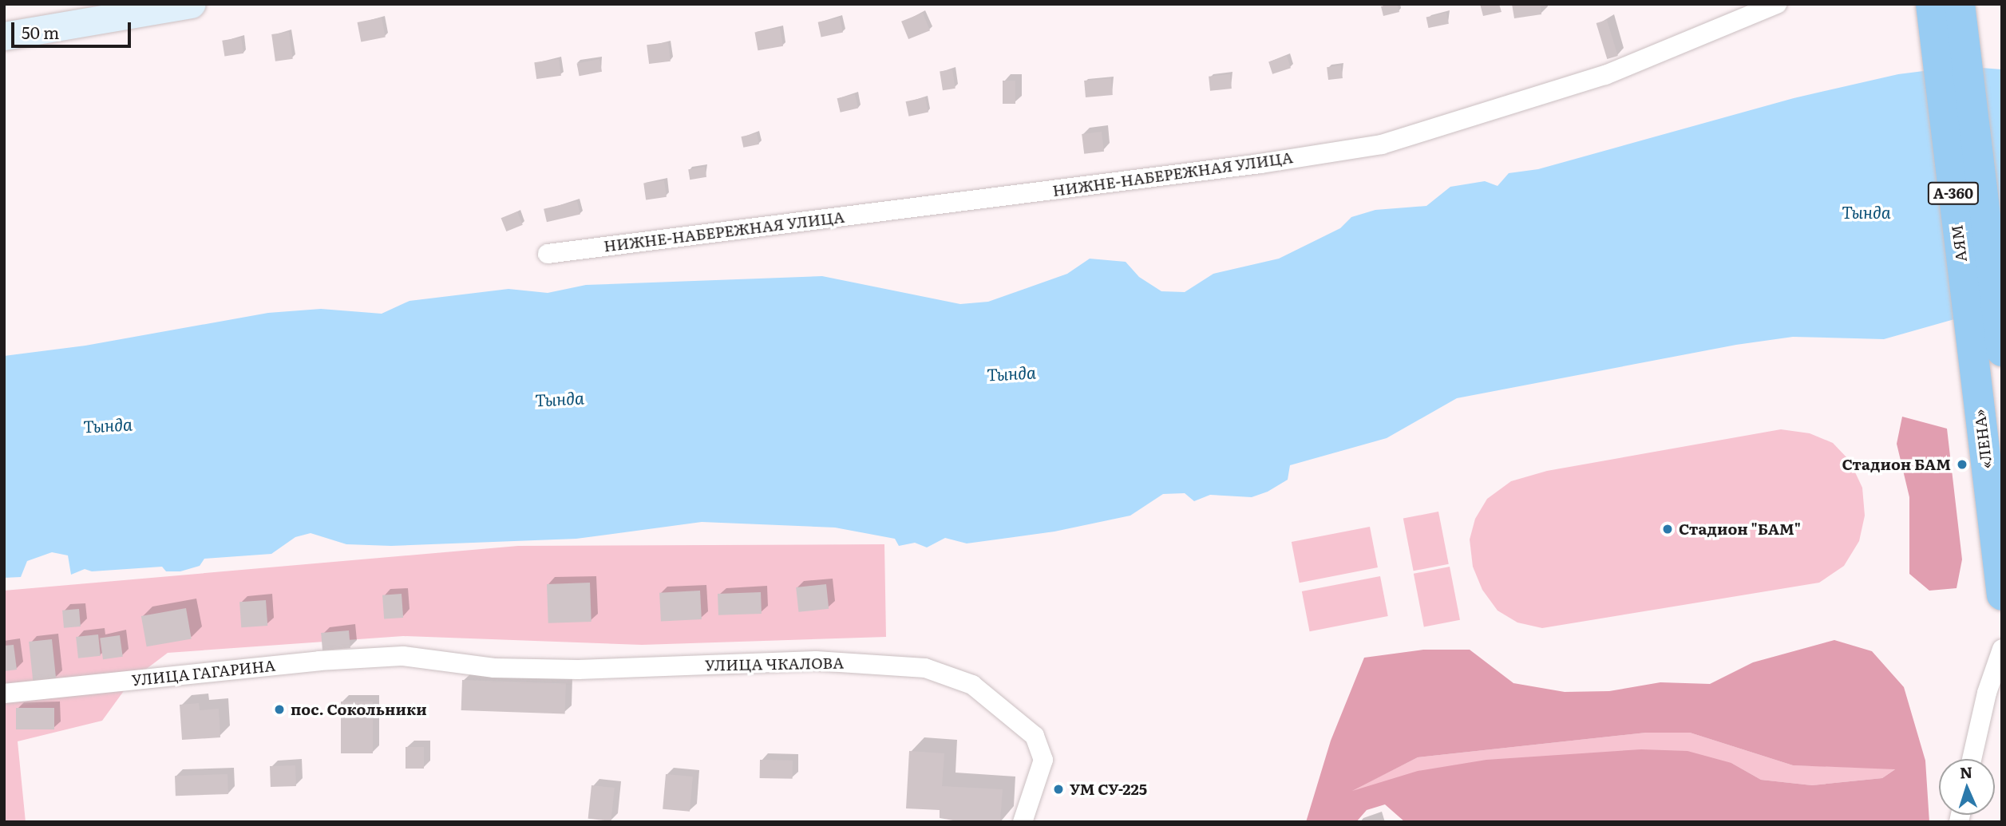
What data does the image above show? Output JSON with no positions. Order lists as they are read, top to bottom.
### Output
{
  "streets": {
    "highway": ["А-360", "АЯМ", "«ЛЕНА»"],
    "street": ["НИЖНЕ-НАБЕРЕЖНАЯ УЛИЦА", "УЛИЦА ЧКАЛОВА", "УЛИЦА ГАГАРИНА"]
  },
  "crossings": [
    ["АЯМ", "«ЛЕНА»"],
    ["УЛИЦА ЧКАЛОВА", "УЛИЦА ГАГАРИНА"]
  ],
  "water": ["Тында"],
  "places": [
    "Стадион БАМ",
    "Стадион \"БАМ\"",
    "пос. Сокольники",
    "УМ СУ-225"
  ],
  "scale_bar": "50 m",
  "north": "top"
}
